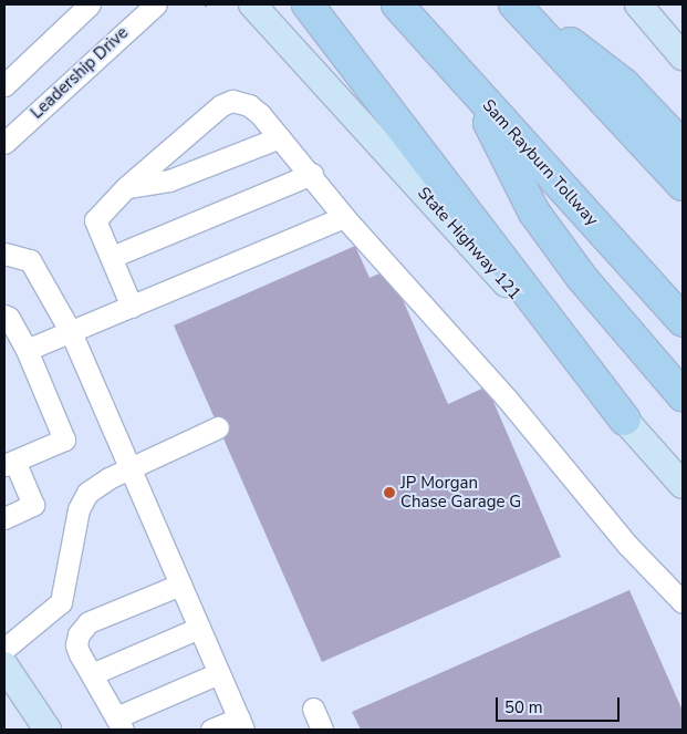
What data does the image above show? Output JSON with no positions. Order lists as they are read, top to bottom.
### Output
{
  "streets": {
    "highway": ["Sam Rayburn Tollway"],
    "main road": ["State Highway 121"],
    "street": ["Leadership Drive"]
  },
  "places": ["JP Morgan Chase Garage G"],
  "scale_bar": "50 m"
}
